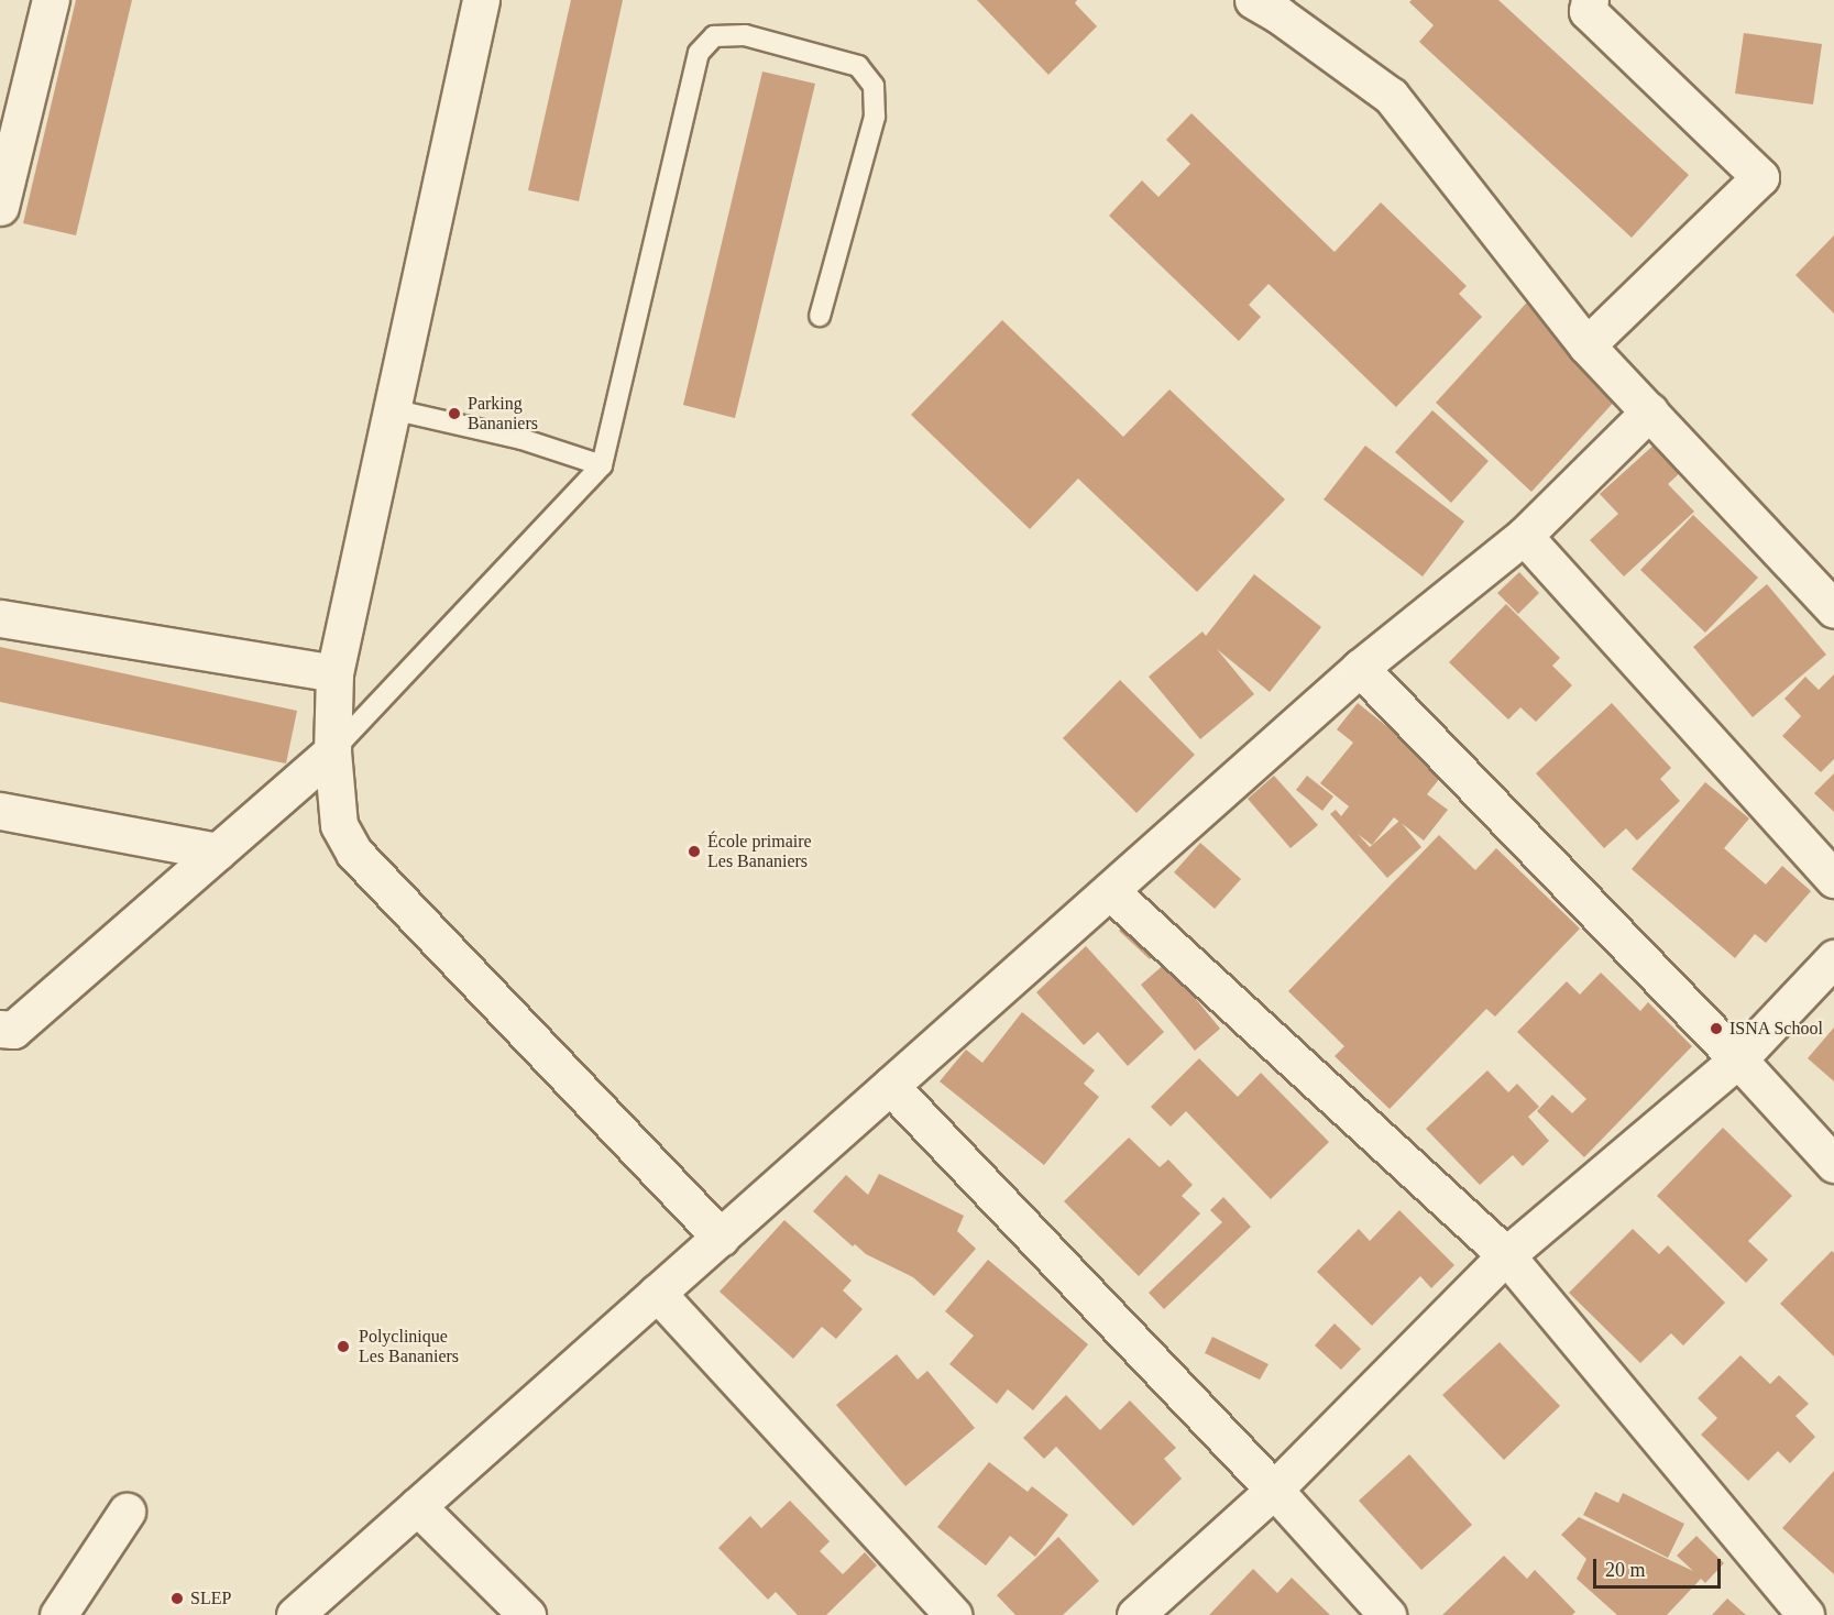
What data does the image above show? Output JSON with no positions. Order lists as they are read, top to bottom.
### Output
{
  "places": [
    "Parking Bananiers",
    "École primaire Les Bananiers",
    "ISNA School",
    "Polyclinique Les Bananiers",
    "SLEP"
  ],
  "scale_bar": "20 m"
}
